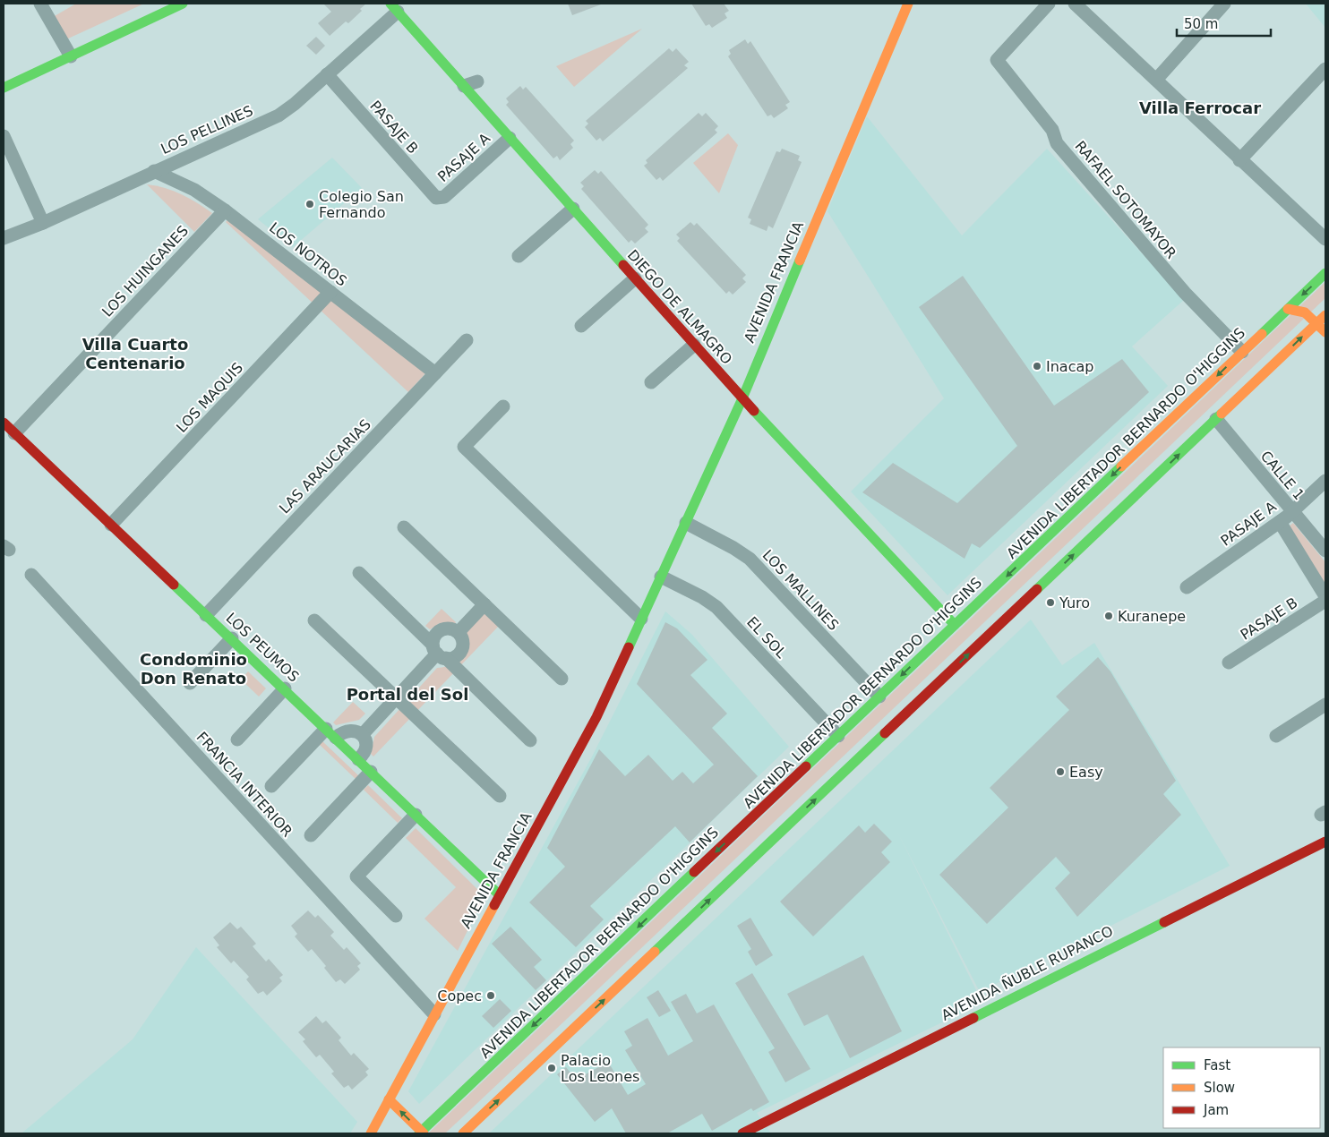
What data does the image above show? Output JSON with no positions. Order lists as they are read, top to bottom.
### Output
{
  "streets": {
    "street": [
      "PASAJE B",
      "LOS PELLINES",
      "PASAJE A",
      "RAFAEL SOTOMAYOR",
      "LOS NOTROS",
      "LOS HUINGANES",
      "AVENIDA FRANCIA",
      "DIEGO DE ALMAGRO",
      "LOS MAQUIS",
      "AVENIDA LIBERTADOR BERNARDO O'HIGGINS",
      "LAS ARAUCARIAS",
      "CALLE 1",
      "LOS MALLINES",
      "EL SOL",
      "LOS PEUMOS",
      "FRANCIA INTERIOR",
      "AVENIDA ÑUBLE RUPANCO"
    ]
  },
  "crossings": [
    ["PASAJE B", "LOS PELLINES"],
    ["PASAJE B", "PASAJE A"],
    ["LOS PELLINES", "LOS NOTROS"],
    ["LOS PELLINES", "DIEGO DE ALMAGRO"],
    ["PASAJE A", "DIEGO DE ALMAGRO"],
    ["PASAJE A", "CALLE 1"],
    ["RAFAEL SOTOMAYOR", "AVENIDA LIBERTADOR BERNARDO O'HIGGINS"],
    ["LOS NOTROS", "LOS HUINGANES"],
    ["LOS NOTROS", "LOS MAQUIS"],
    ["LOS NOTROS", "LAS ARAUCARIAS"],
    ["LOS HUINGANES", "LOS PEUMOS"],
    ["AVENIDA FRANCIA", "DIEGO DE ALMAGRO"],
    ["AVENIDA FRANCIA", "LOS MALLINES"],
    ["AVENIDA FRANCIA", "EL SOL"],
    ["AVENIDA FRANCIA", "LOS PEUMOS"],
    ["AVENIDA FRANCIA", "FRANCIA INTERIOR"],
    ["DIEGO DE ALMAGRO", "AVENIDA LIBERTADOR BERNARDO O'HIGGINS"],
    ["LOS MAQUIS", "LOS PEUMOS"],
    ["AVENIDA LIBERTADOR BERNARDO O'HIGGINS", "LOS MALLINES"],
    ["AVENIDA LIBERTADOR BERNARDO O'HIGGINS", "EL SOL"],
    ["LAS ARAUCARIAS", "LOS PEUMOS"]
  ],
  "districts": [
    "Villa Ferrocar",
    "Villa Cuarto Centenario",
    "Condominio Don Renato",
    "Portal del Sol"
  ],
  "places": [
    "Colegio San Fernando",
    "Inacap",
    "Yuro",
    "Kuranepe",
    "Easy",
    "Copec",
    "Palacio Los Leones"
  ],
  "legend": ["Fast", "Slow", "Jam"],
  "scale_bar": "50 m"
}
